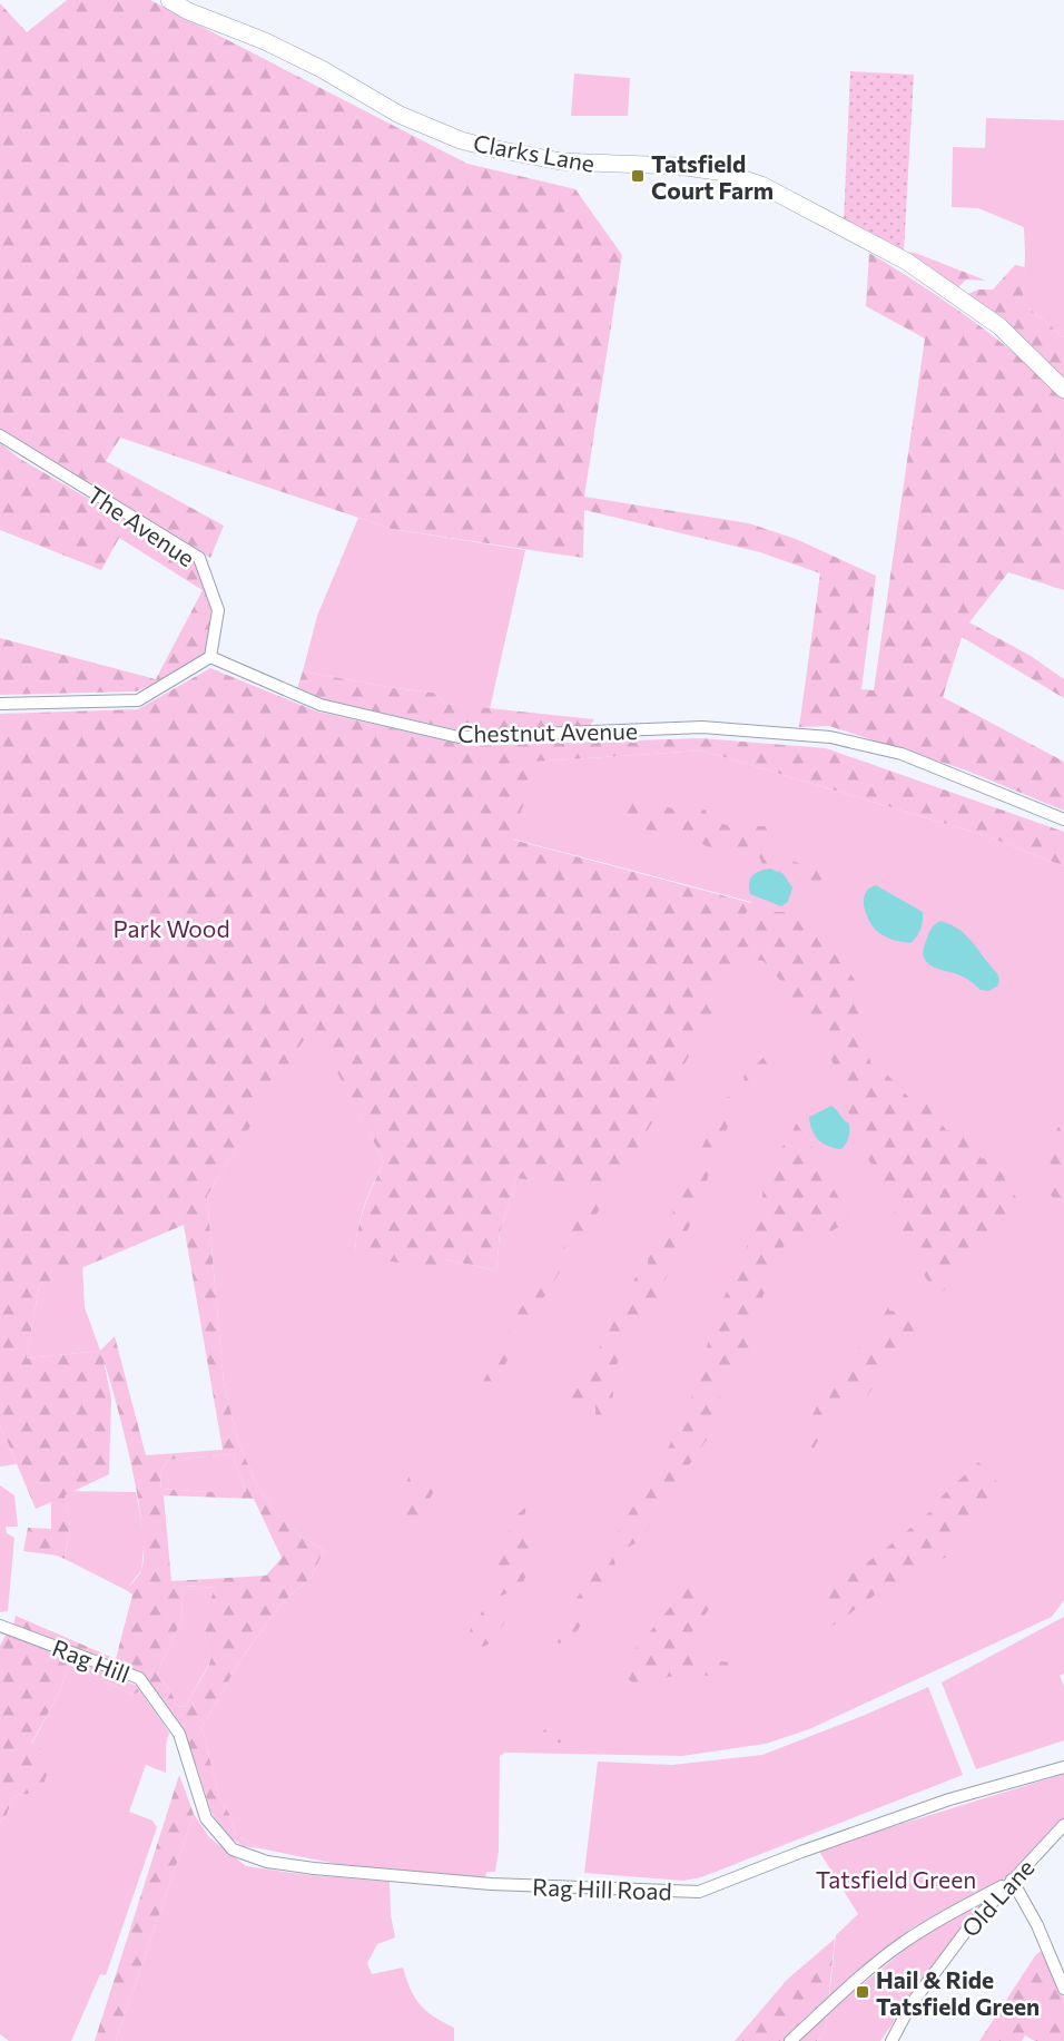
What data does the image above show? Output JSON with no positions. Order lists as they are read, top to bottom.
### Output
{
  "streets": {
    "main road": ["Clarks Lane"],
    "street": [
      "The Avenue",
      "Chestnut Avenue",
      "Rag Hill",
      "Rag Hill Road",
      "Old Lane"
    ]
  },
  "crossings": [
    ["The Avenue", "Chestnut Avenue"],
    ["Rag Hill", "Rag Hill Road"]
  ],
  "parks": ["Park Wood", "Tatsfield Green"],
  "places": {
    "transit": ["Tatsfield Court Farm", "Hail & Ride Tatsfield Green"]
  }
}
